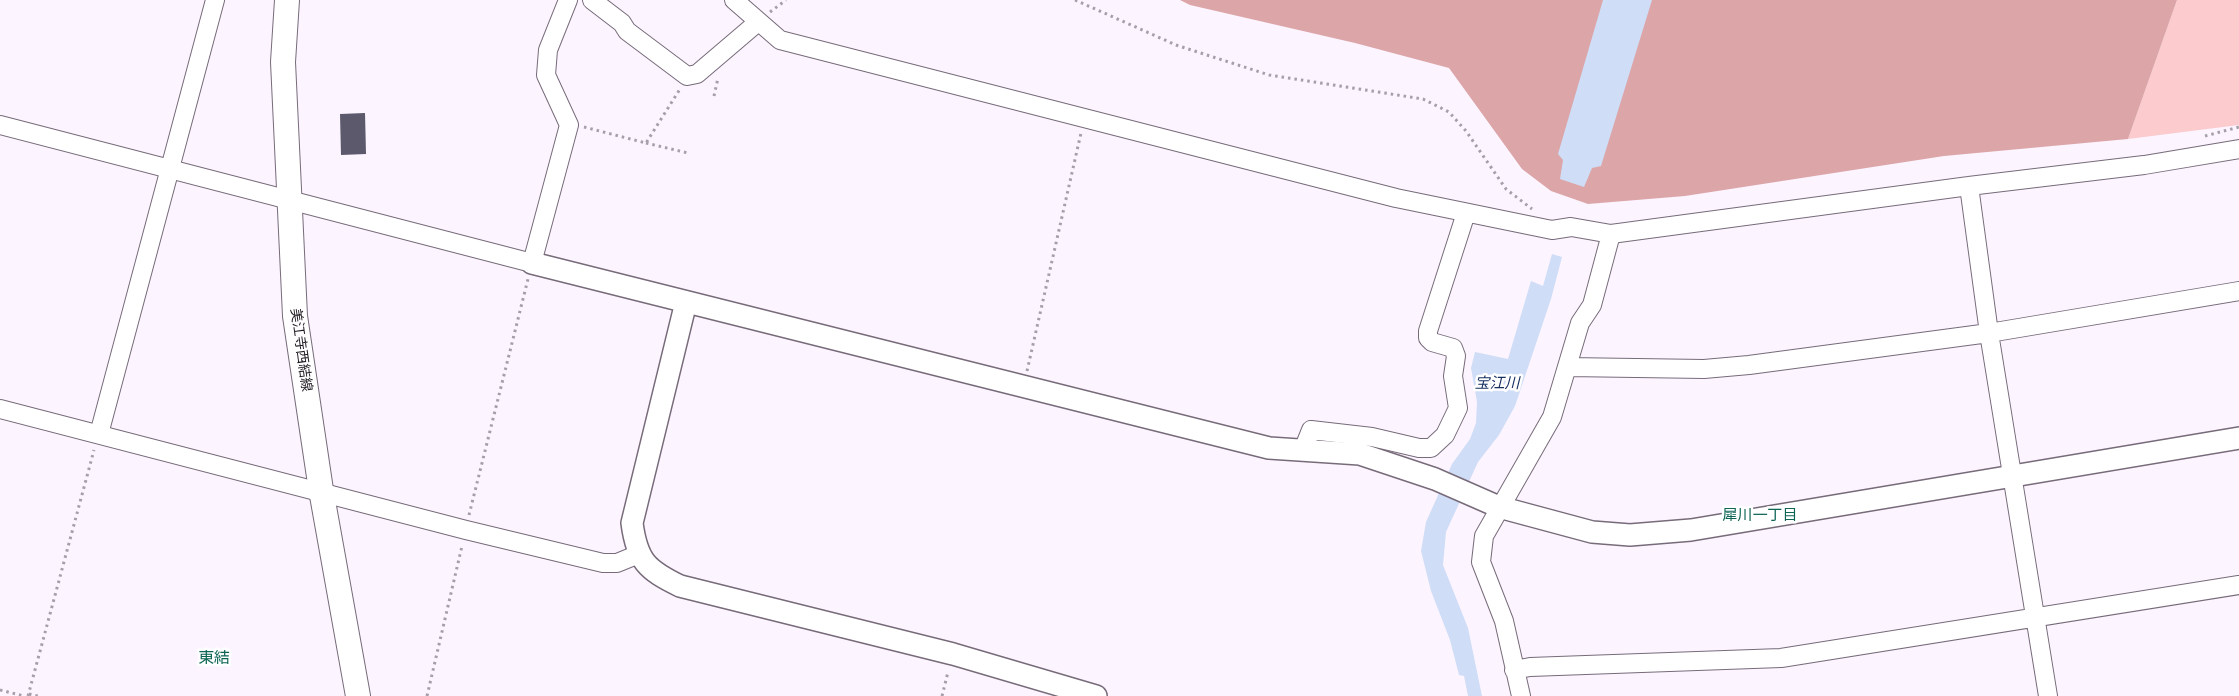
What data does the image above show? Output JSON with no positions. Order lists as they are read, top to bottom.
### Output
{
  "streets": {
    "main road": ["美江寺西結線"]
  },
  "districts": ["犀川一丁目", "東結"],
  "water": ["宝江川"]
}
